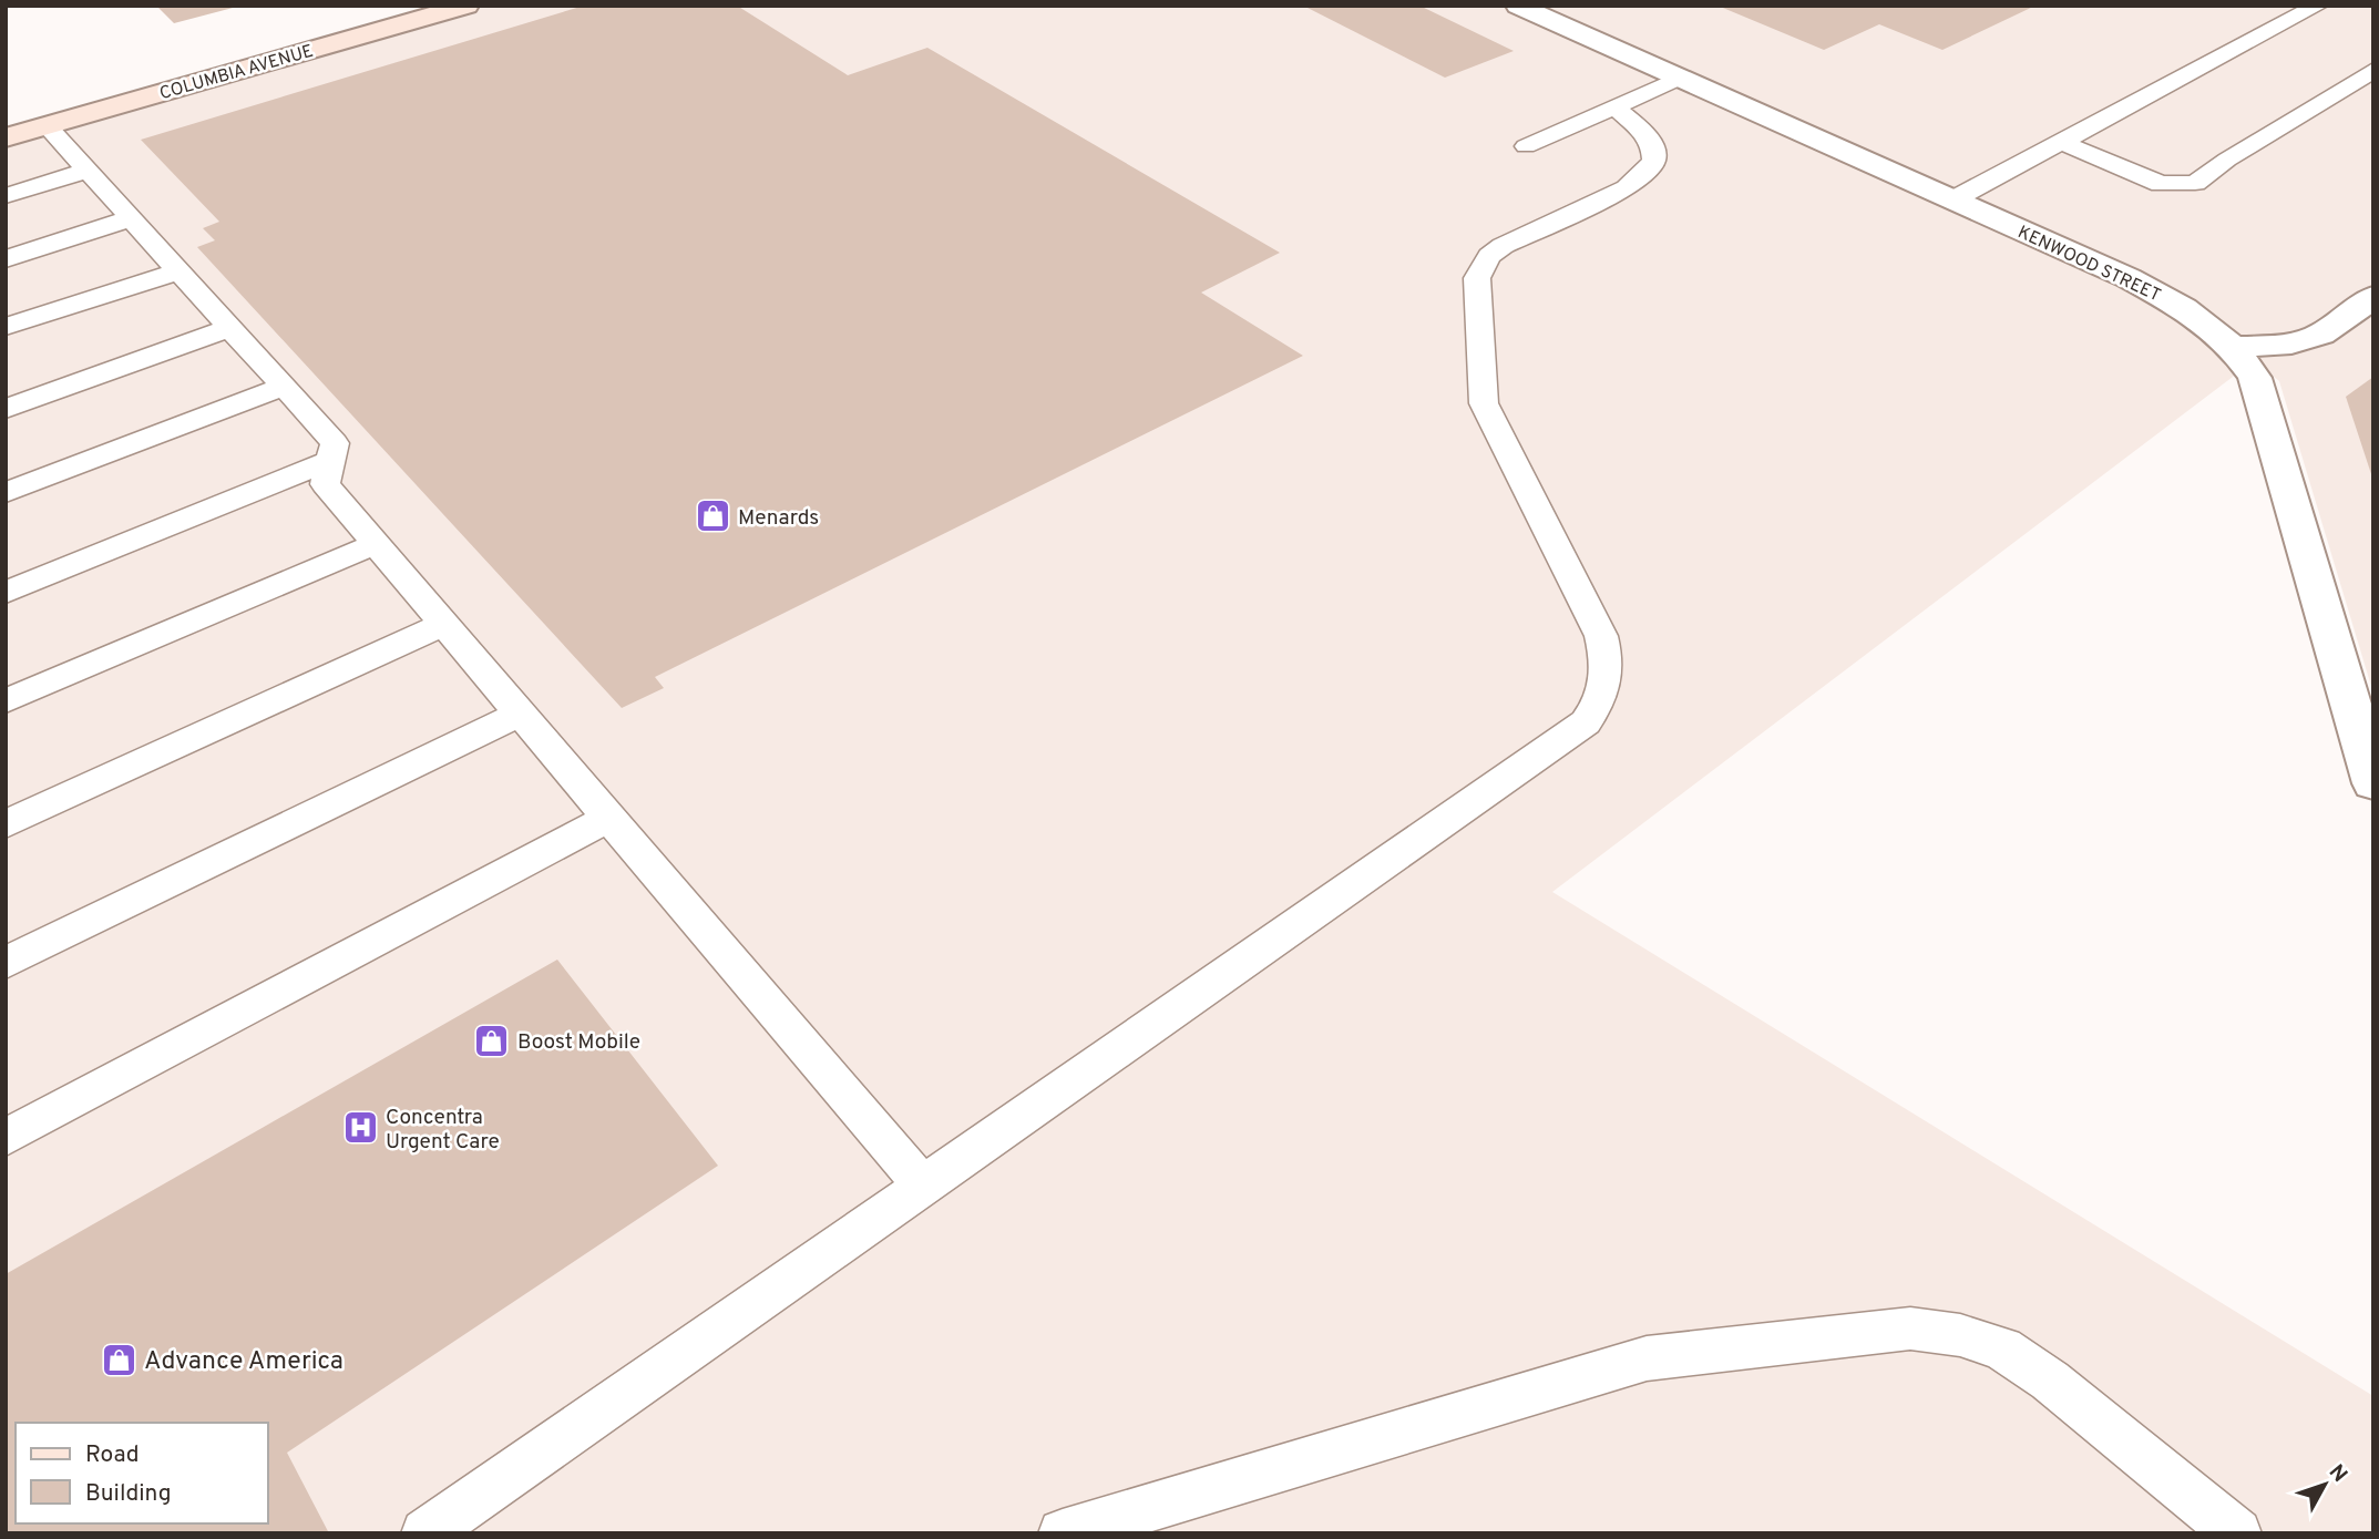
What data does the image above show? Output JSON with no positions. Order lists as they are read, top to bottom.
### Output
{
  "streets": {
    "street": ["COLUMBIA AVENUE", "KENWOOD STREET"]
  },
  "places": {
    "shop": ["Menards", "Boost Mobile", "Advance America"],
    "hospital": ["Concentra Urgent Care"]
  },
  "legend": ["Road", "Building"],
  "north": "top right"
}
